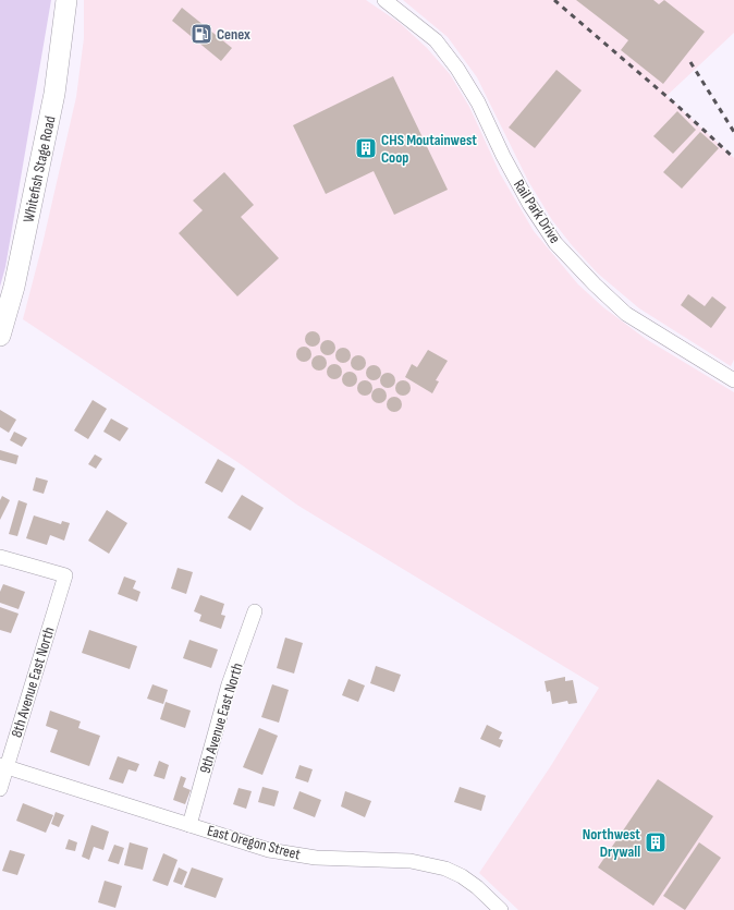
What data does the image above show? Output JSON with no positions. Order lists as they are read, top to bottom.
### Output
{
  "streets": {
    "main road": ["Whitefish Stage Road"],
    "street": [
      "Rail Park Drive",
      "8th Avenue East North",
      "9th Avenue East North",
      "East Oregon Street"
    ]
  },
  "crossings": [
    ["8th Avenue East North", "East Oregon Street"],
    ["9th Avenue East North", "East Oregon Street"]
  ],
  "places": {
    "fuel station": ["Cenex"],
    "building": ["CHS Moutainwest Coop", "Northwest Drywall"]
  }
}
